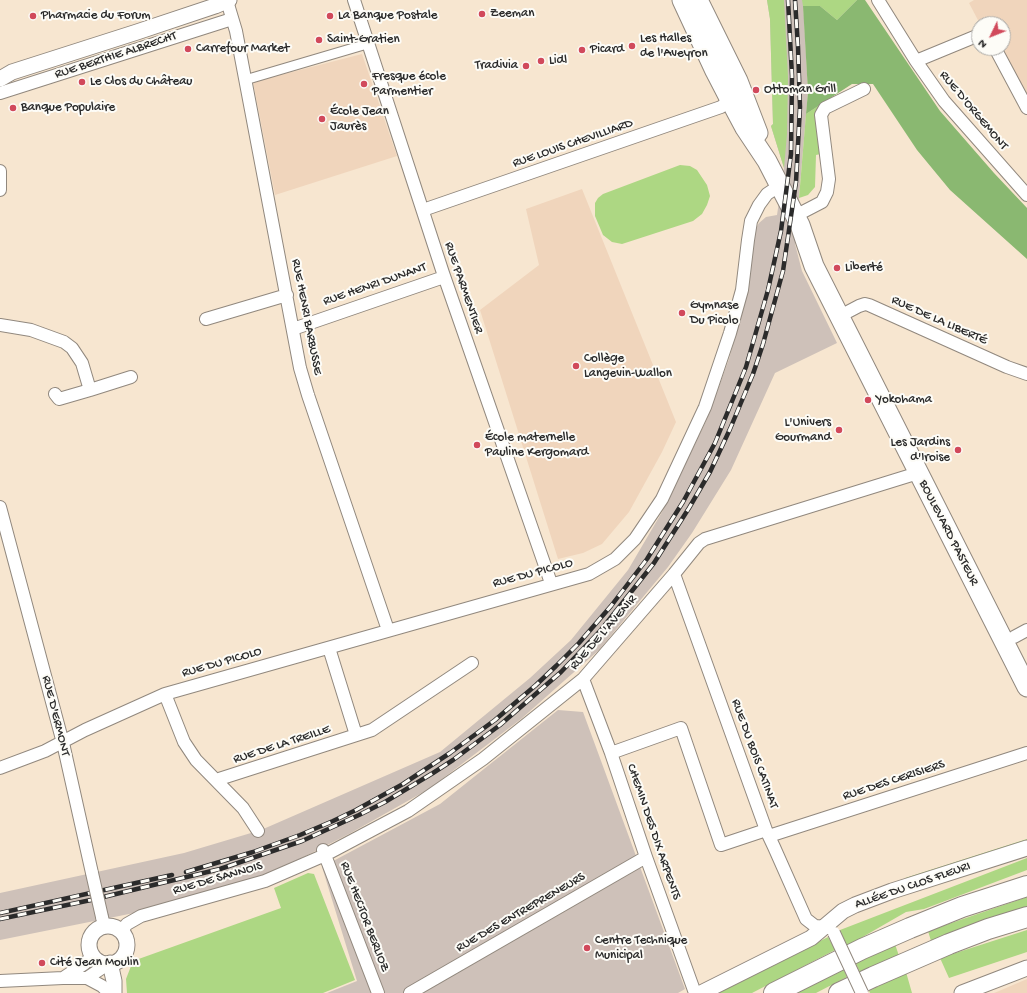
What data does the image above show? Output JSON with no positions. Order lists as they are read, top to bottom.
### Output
{
  "streets": {
    "main road": ["BOULEVARD PASTEUR"],
    "street": [
      "RUE BERTHIE ALBRECHT",
      "RUE D'ORGEMONT",
      "RUE LOUIS CHEVILLIARD",
      "RUE HENRI DUNANT",
      "RUE PARMENTIER",
      "RUE HENRI BARBUSSE",
      "RUE DE LA LIBERTÉ",
      "RUE DU PICOLO",
      "RUE DE L'AVENIR",
      "RUE D'ERMONT",
      "RUE DE LA TREILLE",
      "RUE DU BOIS CATINAT",
      "RUE DES CERISIERS",
      "CHEMIN DES DIX ARPENTS",
      "RUE DE SANNOIS",
      "ALLÉE DU CLOS FLEURI",
      "RUE DES ENTREPRENEURS",
      "RUE HECTOR BERLIOZ"
    ]
  },
  "crossings": [
    ["RUE BERTHIE ALBRECHT", "RUE HENRI BARBUSSE"],
    ["RUE LOUIS CHEVILLIARD", "RUE PARMENTIER"],
    ["RUE LOUIS CHEVILLIARD", "BOULEVARD PASTEUR"],
    ["RUE HENRI DUNANT", "RUE PARMENTIER"],
    ["RUE HENRI DUNANT", "RUE HENRI BARBUSSE"],
    ["RUE PARMENTIER", "RUE DU PICOLO"],
    ["RUE HENRI BARBUSSE", "RUE DU PICOLO"],
    ["RUE DE LA LIBERTÉ", "BOULEVARD PASTEUR"],
    ["BOULEVARD PASTEUR", "RUE DU PICOLO"],
    ["BOULEVARD PASTEUR", "RUE DE L'AVENIR"],
    ["RUE DU PICOLO", "RUE D'ERMONT"],
    ["RUE DE L'AVENIR", "RUE DU BOIS CATINAT"],
    ["RUE DE L'AVENIR", "CHEMIN DES DIX ARPENTS"],
    ["RUE DE L'AVENIR", "RUE DE SANNOIS"],
    ["RUE DE L'AVENIR", "RUE HECTOR BERLIOZ"],
    ["RUE D'ERMONT", "RUE DE SANNOIS"],
    ["RUE DU BOIS CATINAT", "RUE DES CERISIERS"],
    ["RUE DU BOIS CATINAT", "ALLÉE DU CLOS FLEURI"],
    ["RUE DES CERISIERS", "CHEMIN DES DIX ARPENTS"],
    ["CHEMIN DES DIX ARPENTS", "RUE DES ENTREPRENEURS"],
    ["RUE DE SANNOIS", "RUE HECTOR BERLIOZ"]
  ],
  "places": [
    "Zeeman",
    "Pharmacie du Forum",
    "La Banque Postale",
    "Saint-Gratien",
    "Les Halles de l'Aveyron",
    "Carrefour Market",
    "Picard",
    "Lidl",
    "Tradivia",
    "Le Clos du Château",
    "Fresque école Parmentier",
    "Ottoman Grill",
    "Banque Populaire",
    "École Jean Jaurès",
    "Liberté",
    "Gymnase Du Picolo",
    "Collège Langevin-Wallon",
    "Yokohama",
    "L'Univers Gourmand",
    "École maternelle Pauline Kergomard",
    "Les Jardins d'Iroise",
    "Centre Technique Municipal",
    "Cité Jean Moulin"
  ],
  "north": "bottom left"
}
